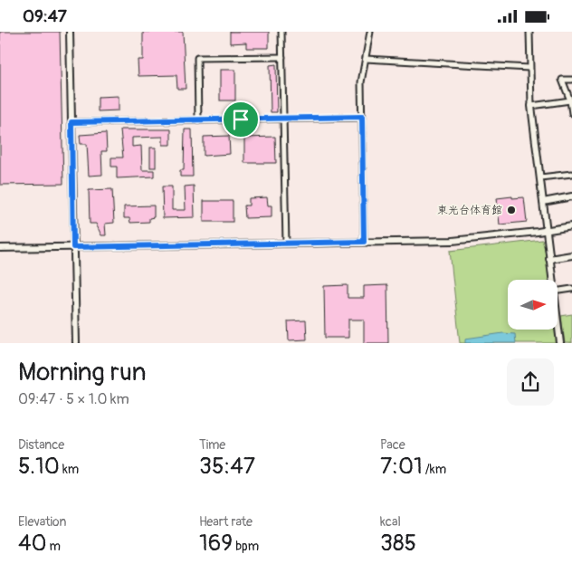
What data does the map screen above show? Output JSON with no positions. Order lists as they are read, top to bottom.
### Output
{
  "places": ["東光台体育館"],
  "north": "right",
  "page": {
    "status": "09:47",
    "heading": ["Morning run", "09:47 · 5 × 1.0 km"],
    "stats": [
      ["Distance", "5.10 km"],
      ["Time", "35:47"],
      ["Pace", "7:01 /km"],
      ["Elevation", "40 m"],
      ["Heart rate", "169 bpm"],
      ["kcal", "385"]
    ]
  }
}
